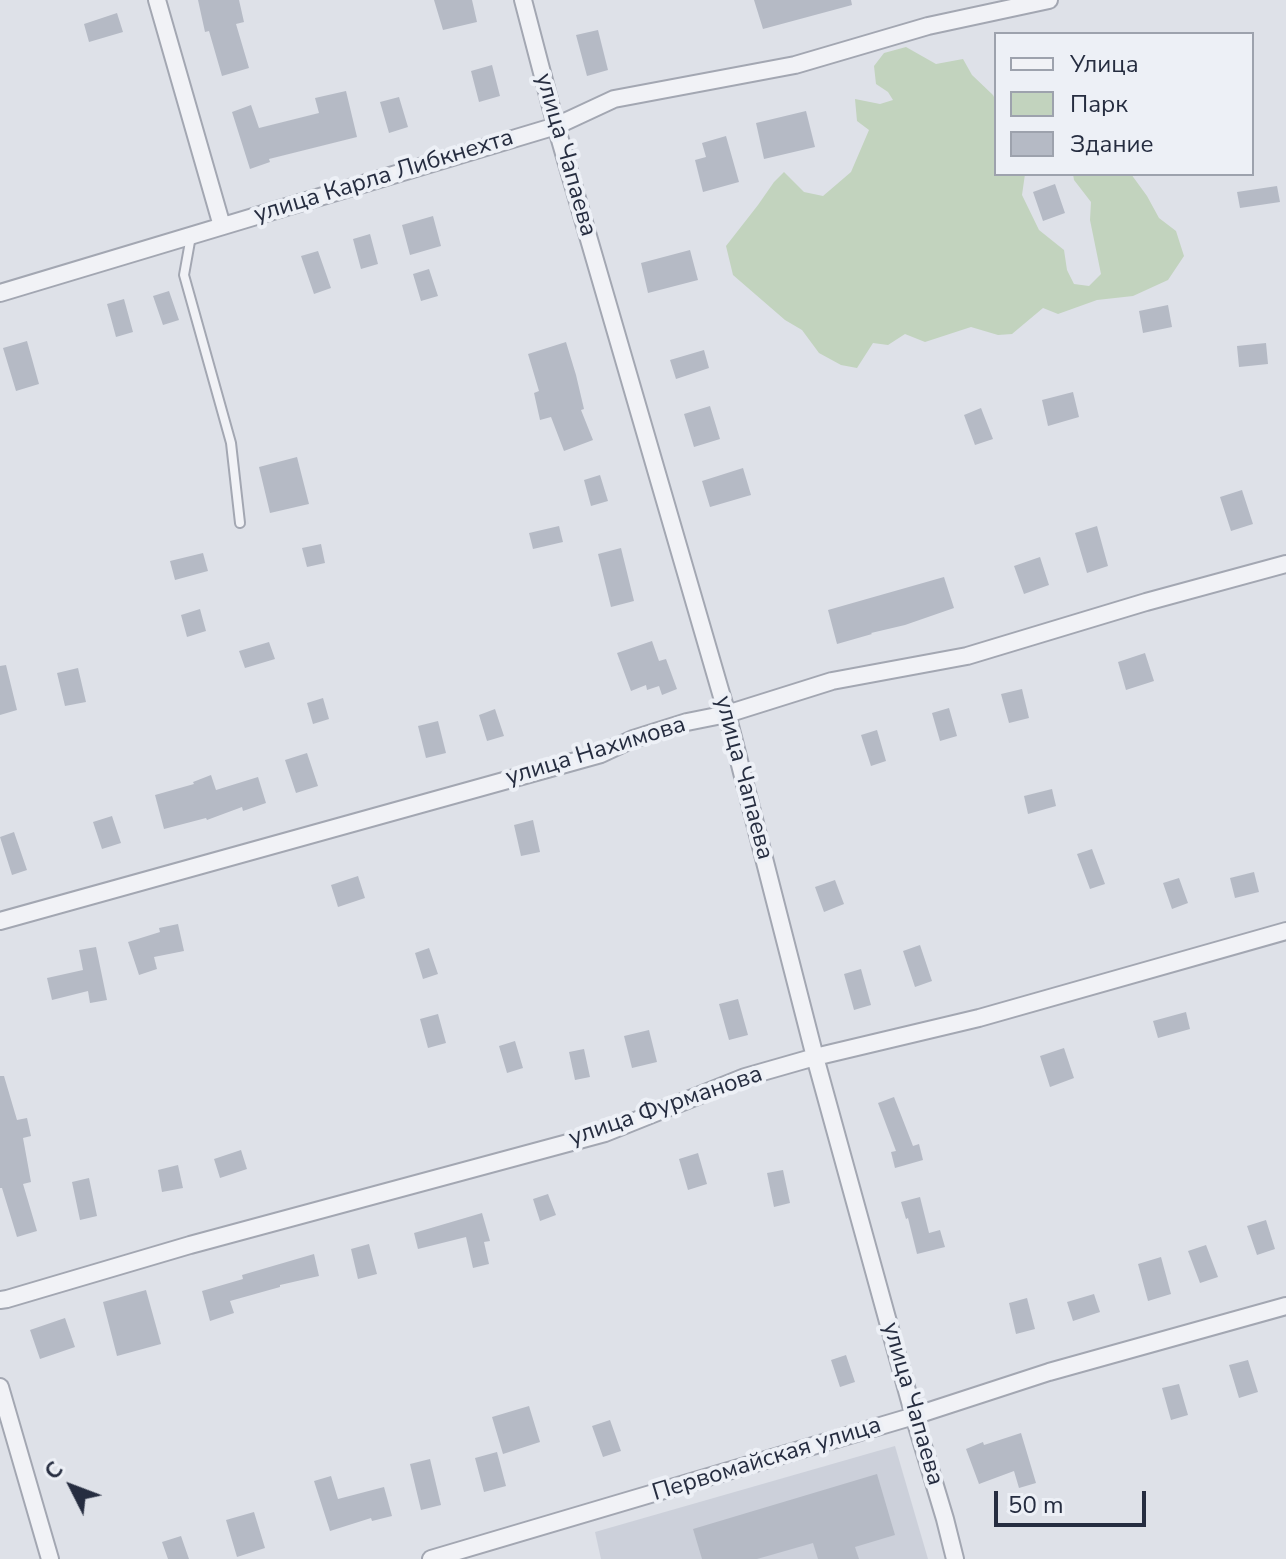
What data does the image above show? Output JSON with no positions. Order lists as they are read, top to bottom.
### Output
{
  "streets": {
    "street": [
      "улица Чапаева",
      "улица Карла Либкнехта",
      "улица Нахимова",
      "улица Фурманова",
      "Первомайская улица"
    ]
  },
  "crossings": [
    ["улица Чапаева", "улица Карла Либкнехта"],
    ["улица Чапаева", "улица Нахимова"],
    ["улица Чапаева", "улица Фурманова"],
    ["улица Чапаева", "Первомайская улица"]
  ],
  "legend": ["Улица", "Парк", "Здание"],
  "scale_bar": "50 m",
  "north": "top left"
}
